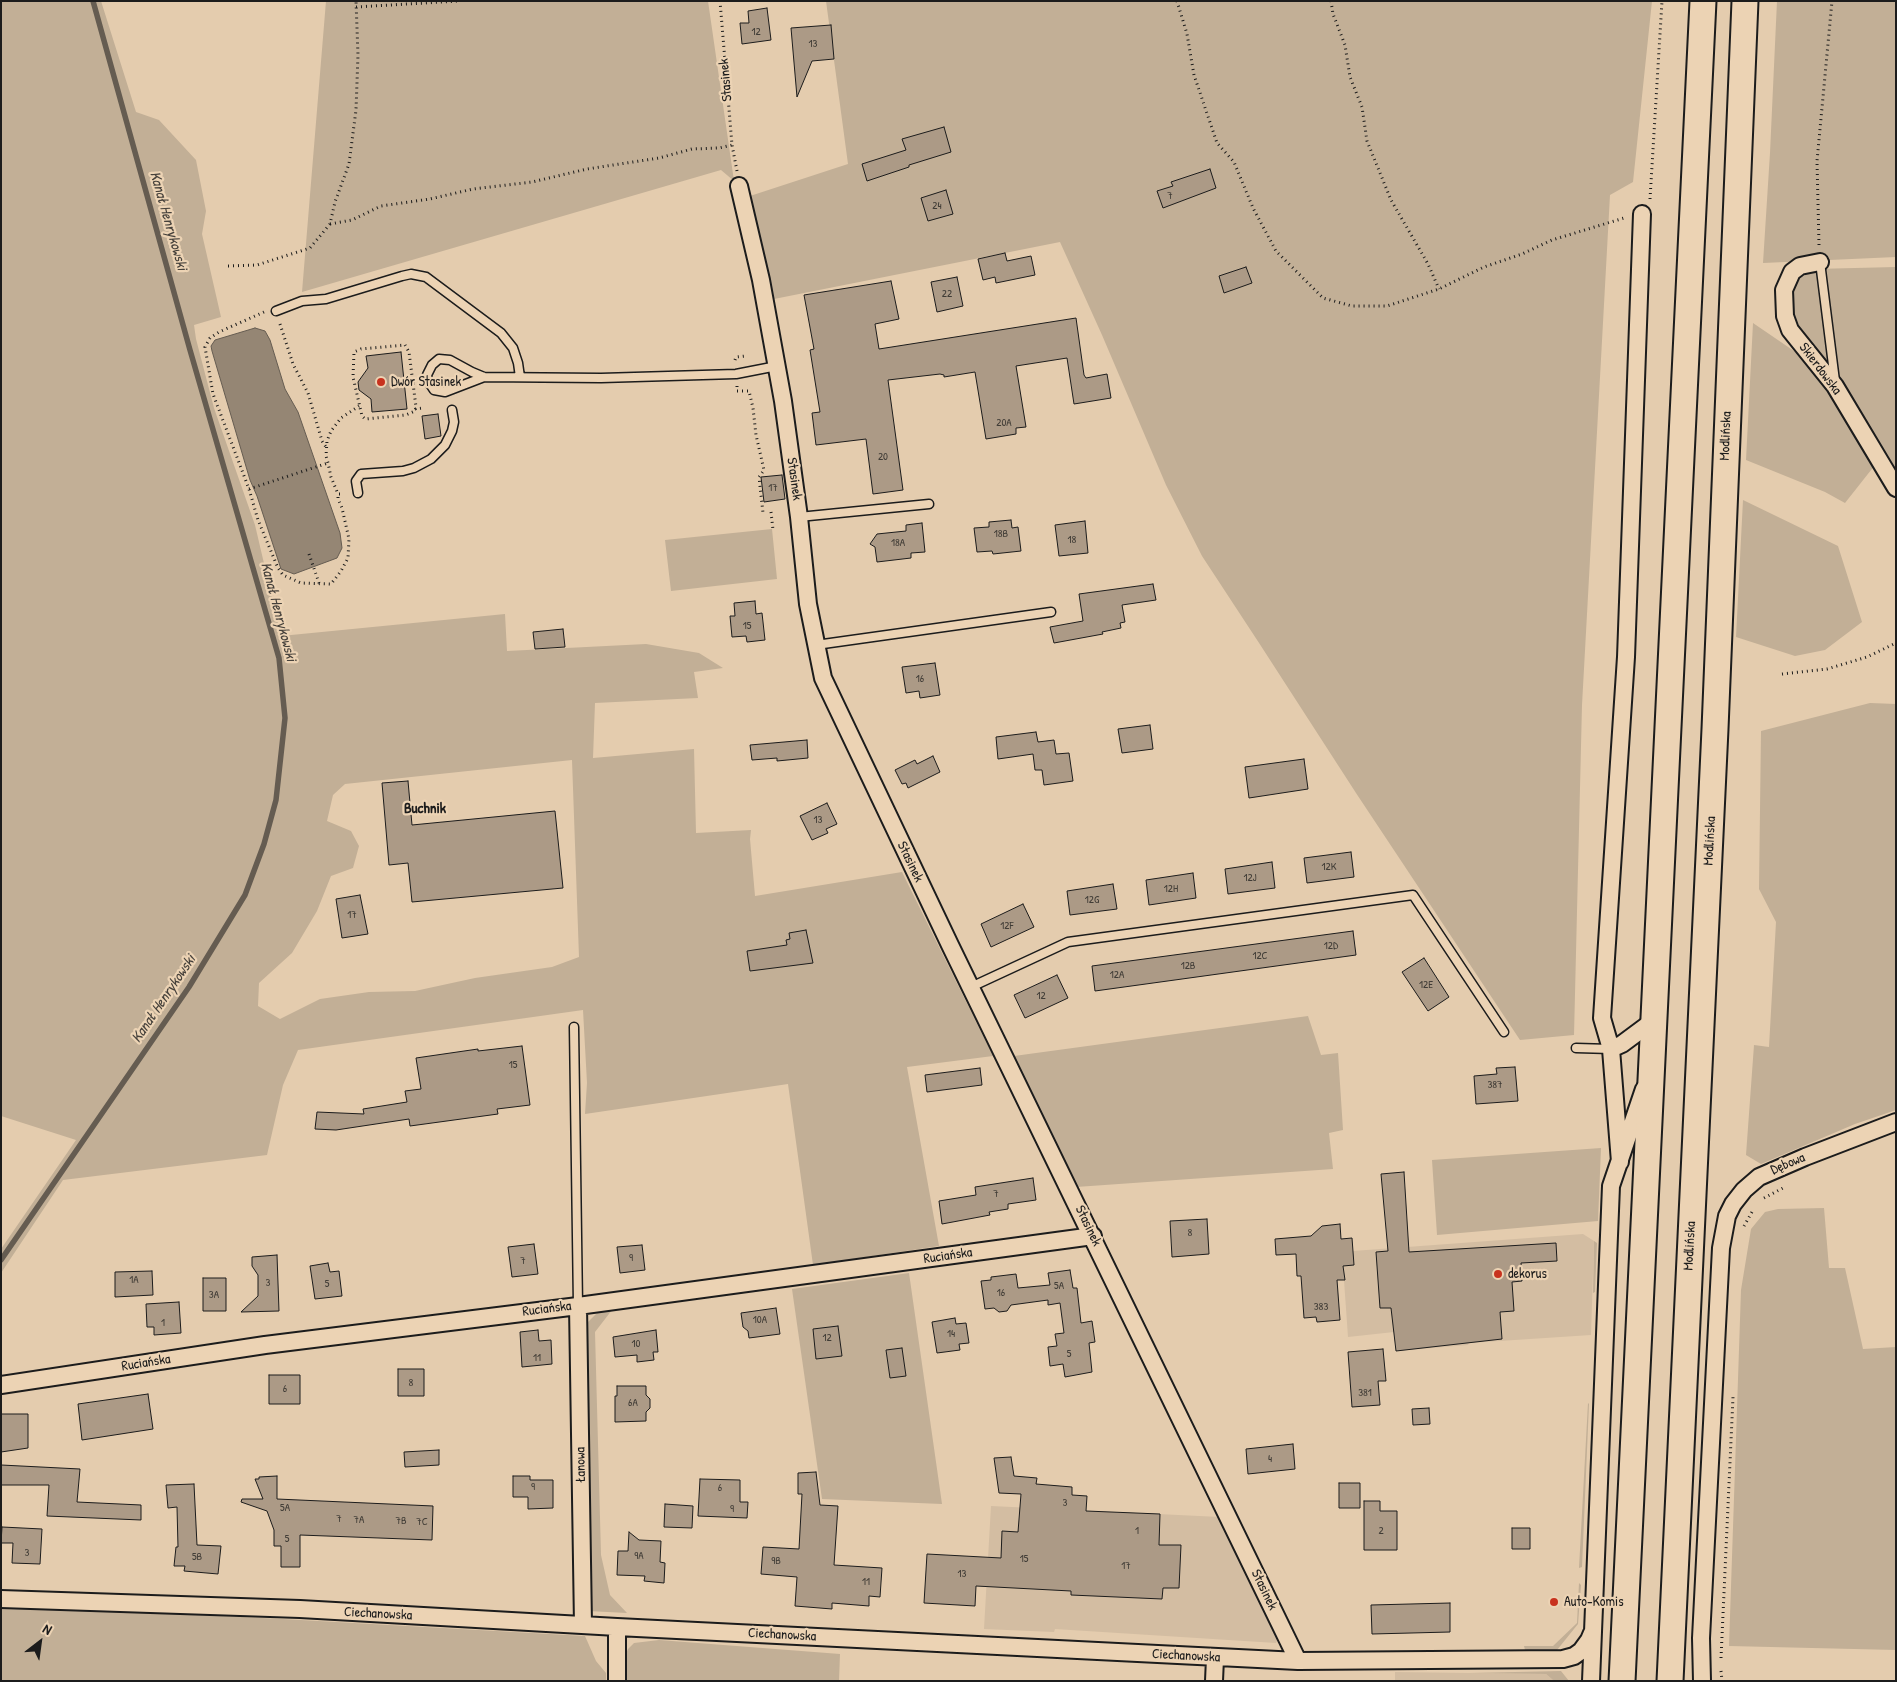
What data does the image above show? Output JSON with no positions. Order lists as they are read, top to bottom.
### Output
{
  "streets": {
    "main road": ["Modlińska"],
    "street": [
      "Stasinek",
      "Skierdowska",
      "Dębowa",
      "Ruciańska",
      "Łanowa",
      "Ciechanowska"
    ]
  },
  "crossings": [
    ["Stasinek", "Ruciańska"],
    ["Stasinek", "Ciechanowska"],
    ["Ruciańska", "Łanowa"],
    ["Łanowa", "Ciechanowska"]
  ],
  "districts": ["Buchnik"],
  "water": ["Kanał Henrykowski"],
  "places": ["Dwór Stasinek", "dekorus", "Auto-Komis"],
  "house_numbers": [
    "12",
    "13",
    "7",
    "24",
    "22",
    "20A",
    "20",
    "17",
    "18B",
    "18",
    "18A",
    "15",
    "16",
    "13",
    "12K",
    "12J",
    "12H",
    "12G",
    "17",
    "12F",
    "12D",
    "12C",
    "12B",
    "12A",
    "12E",
    "12",
    "15",
    "387",
    "7",
    "8",
    "9",
    "7",
    "1A",
    "3",
    "5",
    "5A",
    "16",
    "3A",
    "383",
    "10A",
    "1",
    "14",
    "12",
    "10",
    "5",
    "11",
    "8",
    "6",
    "381",
    "6A",
    "4",
    "9",
    "6",
    "3",
    "5A",
    "9",
    "7",
    "7A",
    "7B",
    "7C",
    "1",
    "2",
    "5",
    "3",
    "9A",
    "5B",
    "15",
    "9B",
    "17",
    "13",
    "11"
  ],
  "north": "top right"
}
